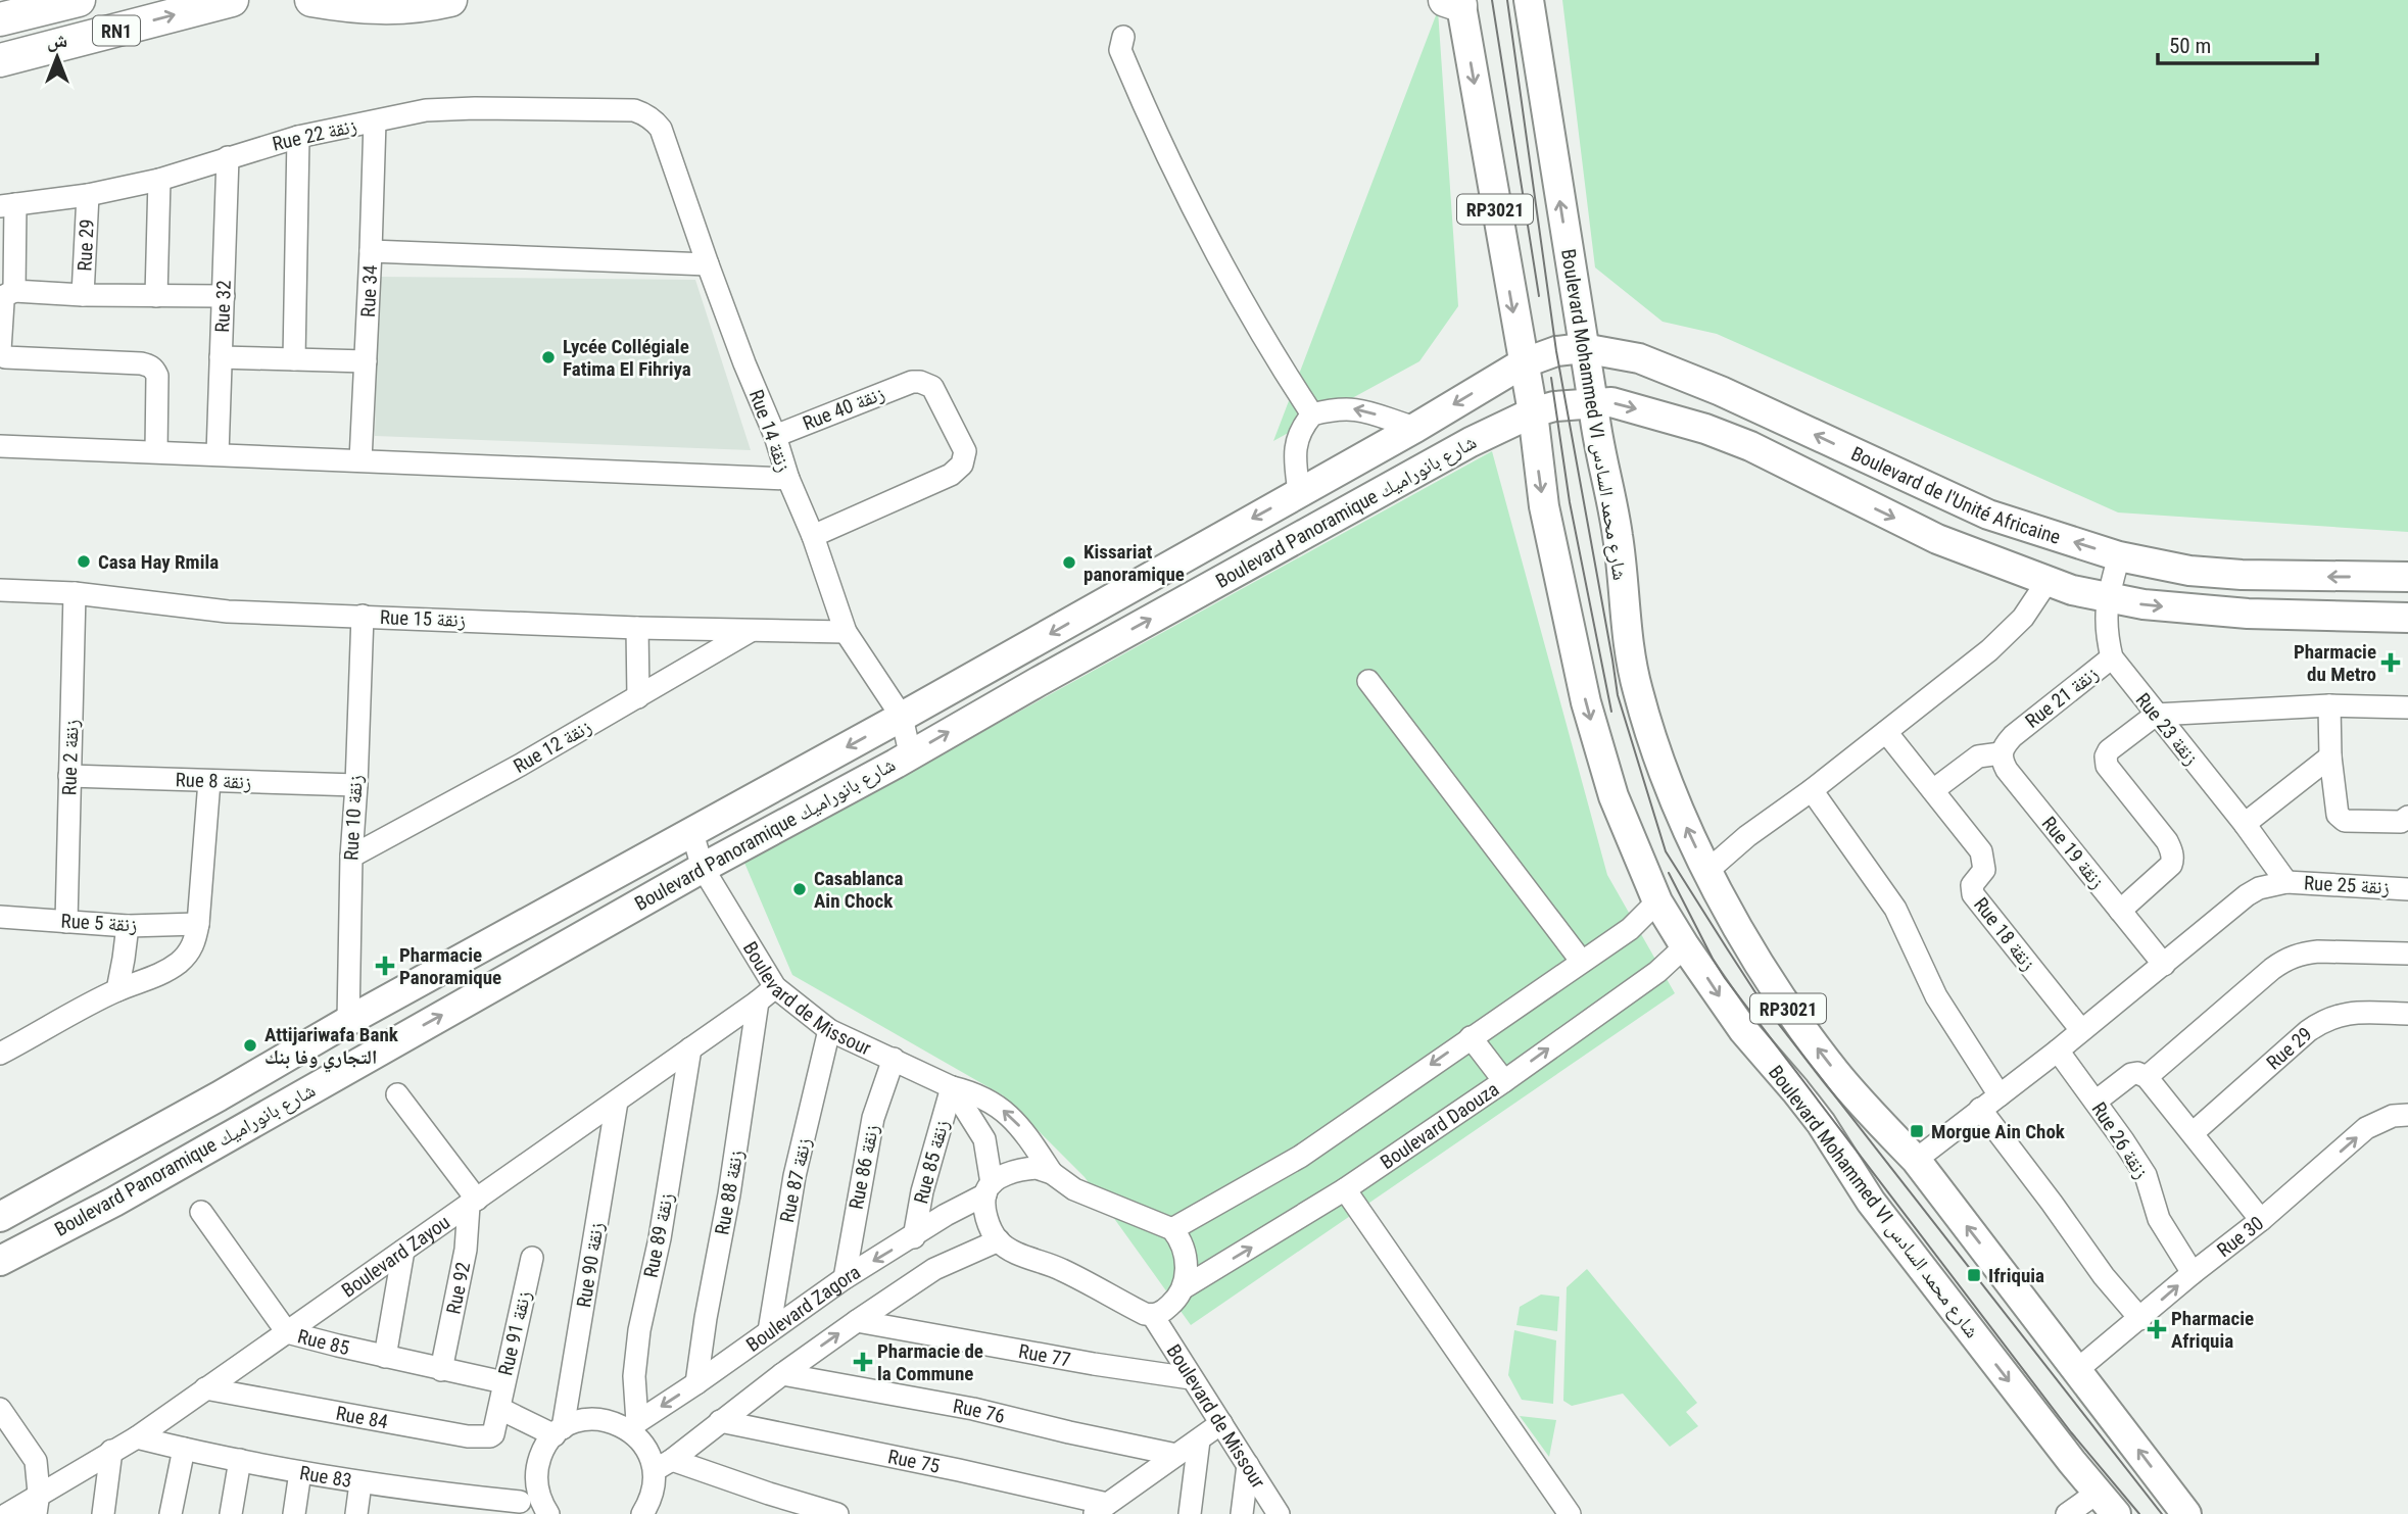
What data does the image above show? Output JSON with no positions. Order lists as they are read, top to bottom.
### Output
{
  "streets": {
    "highway": ["RN1"],
    "main road": [
      "RP3021",
      "Boulevard Mohammed VI شارع محمد السادس",
      "Boulevard de l'Unité Africaine",
      "Boulevard Panoramique شارع بانوراميك"
    ],
    "street": [
      "Rue 22 زنقة",
      "Rue 29",
      "Rue 34",
      "Rue 32",
      "Rue 40 زنقة",
      "Rue 14 زنقة",
      "Rue 15 زنقة",
      "Rue 21 زنقة",
      "Rue 23 زنقة",
      "Rue 12 زنقة",
      "Rue 2 زنقة",
      "Rue 8 زنقة",
      "Rue 10 زنقة",
      "Rue 19 زنقة",
      "Rue 25 زنقة",
      "Rue 5 زنقة",
      "Rue 18 زنقة",
      "Boulevard de Missour",
      "Boulevard Daouza",
      "Rue 26 زنقة",
      "Rue 85 زنقة",
      "Rue 86 زنقة",
      "Rue 87 زنقة",
      "Rue 88 زنقة",
      "Rue 89 زنقة",
      "Rue 30",
      "Boulevard Zayou",
      "Rue 90 زنقة",
      "Rue 92",
      "Boulevard Zagora",
      "Rue 91 زنقة",
      "Rue 85",
      "Rue 77",
      "Rue 76",
      "Rue 84",
      "Rue 75",
      "Rue 83"
    ]
  },
  "crossings": [
    ["Rue 22 زنقة", "Rue 29"],
    ["Rue 22 زنقة", "Rue 34"],
    ["Rue 22 زنقة", "Rue 32"],
    ["Rue 22 زنقة", "Rue 14 زنقة"],
    ["Rue 40 زنقة", "Rue 14 زنقة"],
    ["Boulevard Mohammed VI شارع محمد السادس", "Boulevard de l'Unité Africaine"],
    ["Boulevard Mohammed VI شارع محمد السادس", "Boulevard Panoramique شارع بانوراميك"],
    ["Boulevard Mohammed VI شارع محمد السادس", "Rue 25 زنقة"],
    ["Boulevard Mohammed VI شارع محمد السادس", "Boulevard Daouza"],
    ["Boulevard Mohammed VI شارع محمد السادس", "Rue 30"],
    ["Rue 14 زنقة", "Boulevard Panoramique شارع بانوراميك"],
    ["Rue 14 زنقة", "Rue 15 زنقة"],
    ["Boulevard de l'Unité Africaine", "Boulevard Panoramique شارع بانوراميك"],
    ["Boulevard de l'Unité Africaine", "Rue 23 زنقة"],
    ["Boulevard Panoramique شارع بانوراميك", "Rue 10 زنقة"],
    ["Boulevard Panoramique شارع بانوراميك", "Boulevard de Missour"],
    ["Rue 15 زنقة", "Rue 12 زنقة"],
    ["Rue 15 زنقة", "Rue 2 زنقة"],
    ["Rue 15 زنقة", "Rue 10 زنقة"],
    ["Rue 21 زنقة", "Rue 23 زنقة"],
    ["Rue 21 زنقة", "Rue 19 زنقة"],
    ["Rue 21 زنقة", "Rue 18 زنقة"],
    ["Rue 23 زنقة", "Rue 25 زنقة"],
    ["Rue 12 زنقة", "Rue 10 زنقة"],
    ["Rue 2 زنقة", "Rue 8 زنقة"],
    ["Rue 2 زنقة", "Rue 5 زنقة"],
    ["Rue 8 زنقة", "Rue 10 زنقة"],
    ["Rue 19 زنقة", "Rue 25 زنقة"],
    ["Rue 25 زنقة", "Rue 18 زنقة"],
    ["Rue 25 زنقة", "Rue 26 زنقة"],
    ["Boulevard de Missour", "Rue 85 زنقة"],
    ["Boulevard de Missour", "Rue 86 زنقة"],
    ["Boulevard de Missour", "Rue 87 زنقة"],
    ["Boulevard de Missour", "Rue 88 زنقة"],
    ["Boulevard de Missour", "Boulevard Zayou"],
    ["Boulevard de Missour", "Boulevard Zagora"],
    ["Boulevard de Missour", "Rue 77"],
    ["Rue 26 زنقة", "Rue 30"],
    ["Rue 85 زنقة", "Boulevard Zagora"],
    ["Rue 86 زنقة", "Boulevard Zagora"],
    ["Rue 87 زنقة", "Boulevard Zagora"],
    ["Rue 88 زنقة", "Boulevard Zayou"],
    ["Rue 88 زنقة", "Boulevard Zagora"],
    ["Rue 89 زنقة", "Boulevard Zayou"],
    ["Rue 89 زنقة", "Boulevard Zagora"],
    ["Boulevard Zayou", "Rue 90 زنقة"],
    ["Boulevard Zayou", "Rue 92"],
    ["Boulevard Zayou", "Rue 85"],
    ["Boulevard Zayou", "Rue 84"],
    ["Boulevard Zayou", "Rue 83"],
    ["Rue 92", "Rue 85"],
    ["Boulevard Zagora", "Rue 77"],
    ["Boulevard Zagora", "Rue 76"],
    ["Boulevard Zagora", "Rue 75"],
    ["Rue 91 زنقة", "Rue 85"],
    ["Rue 91 زنقة", "Rue 84"]
  ],
  "places": {
    "other": [
      "Lycée Collégiale Fatima El Fihriya",
      "Casa Hay Rmila",
      "Kissariat panoramique",
      "Casablanca Ain Chock",
      "Attijariwafa Bank التجاري وفا بنك"
    ],
    "health": [
      "Pharmacie du Metro",
      "Pharmacie Panoramique",
      "Pharmacie Afriquia",
      "Pharmacie de la Commune"
    ],
    "transit": ["Morgue Ain Chok", "Ifriquia"]
  },
  "scale_bar": "50 m",
  "north": "top"
}
